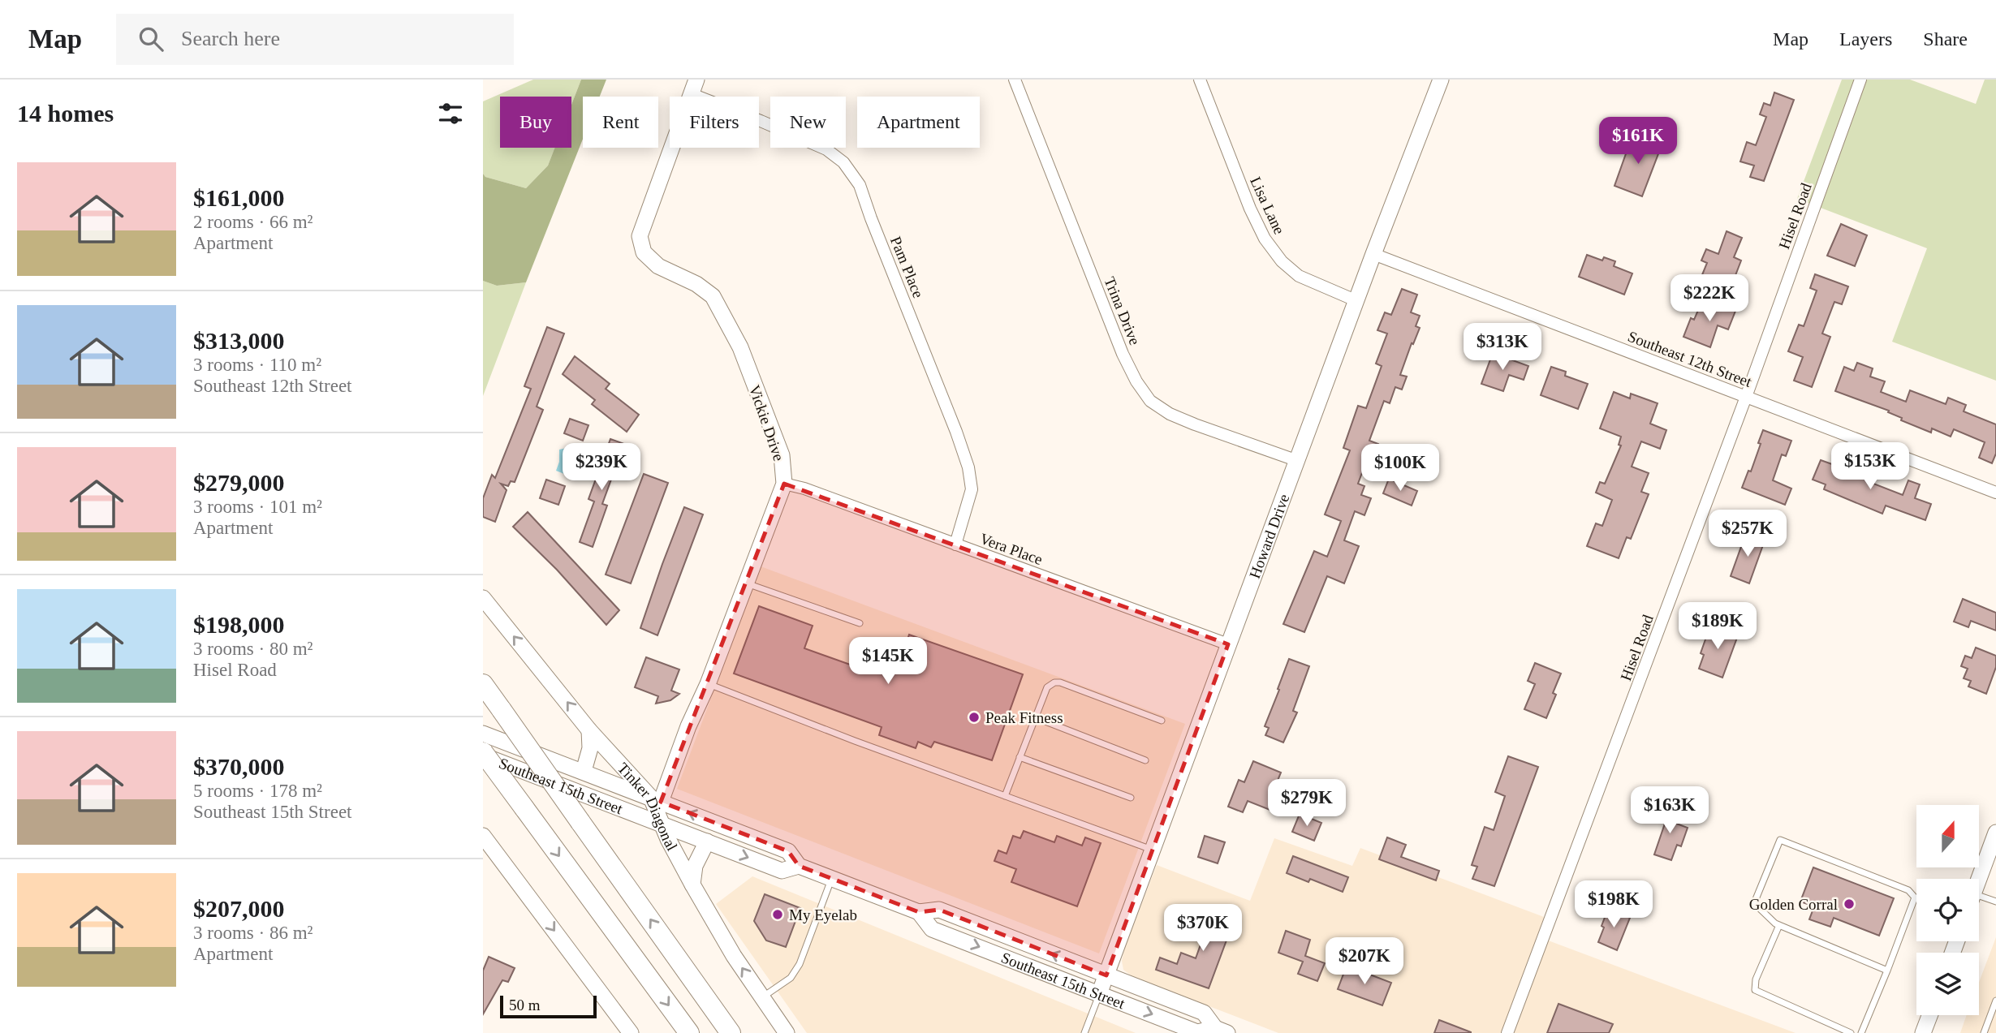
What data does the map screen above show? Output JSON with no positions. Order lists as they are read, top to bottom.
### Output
{
  "streets": {
    "street": [
      "Lisa Lane",
      "Hisel Road",
      "Pam Place",
      "Trina Drive",
      "Southeast 12th Street",
      "Vickie Drive",
      "Howard Drive",
      "Vera Place",
      "Southeast 15th Street",
      "Tinker Diagonal"
    ]
  },
  "crossings": [
    ["Lisa Lane", "Howard Drive"],
    ["Hisel Road", "Southeast 12th Street"],
    ["Pam Place", "Vickie Drive"],
    ["Pam Place", "Vera Place"],
    ["Trina Drive", "Howard Drive"],
    ["Southeast 12th Street", "Howard Drive"],
    ["Vickie Drive", "Vera Place"],
    ["Vickie Drive", "Southeast 15th Street"],
    ["Vickie Drive", "Tinker Diagonal"],
    ["Howard Drive", "Vera Place"],
    ["Howard Drive", "Southeast 15th Street"],
    ["Southeast 15th Street", "Tinker Diagonal"]
  ],
  "places": ["Peak Fitness", "Golden Corral", "My Eyelab"],
  "scale_bar": "50 m",
  "north": "top",
  "page": {
    "header": "Map",
    "search": "Search here",
    "nav": ["Map", "Layers", "Share"],
    "heading": "14 homes",
    "chip": [
      "Buy",
      "Rent",
      "Filters",
      "New",
      "Apartment"
    ],
    "price": [
      "$161K",
      "$222K",
      "$313K",
      "$153K",
      "$239K",
      "$100K",
      "$257K",
      "$189K",
      "$145K",
      "$279K",
      "$163K",
      "$198K",
      "$370K",
      "$207K"
    ],
    "list": [
      {
        "name": "$161,000",
        "note": "2 rooms · 66 m² · Apartment"
      },
      {
        "name": "$313,000",
        "note": "3 rooms · 110 m² · Southeast 12th Street"
      },
      {
        "name": "$279,000",
        "note": "3 rooms · 101 m² · Apartment"
      },
      {
        "name": "$198,000",
        "note": "3 rooms · 80 m² · Hisel Road"
      },
      {
        "name": "$370,000",
        "note": "5 rooms · 178 m² · Southeast 15th Street"
      },
      {
        "name": "$207,000",
        "note": "3 rooms · 86 m² · Apartment"
      }
    ],
    "scale": "50 m"
  }
}
